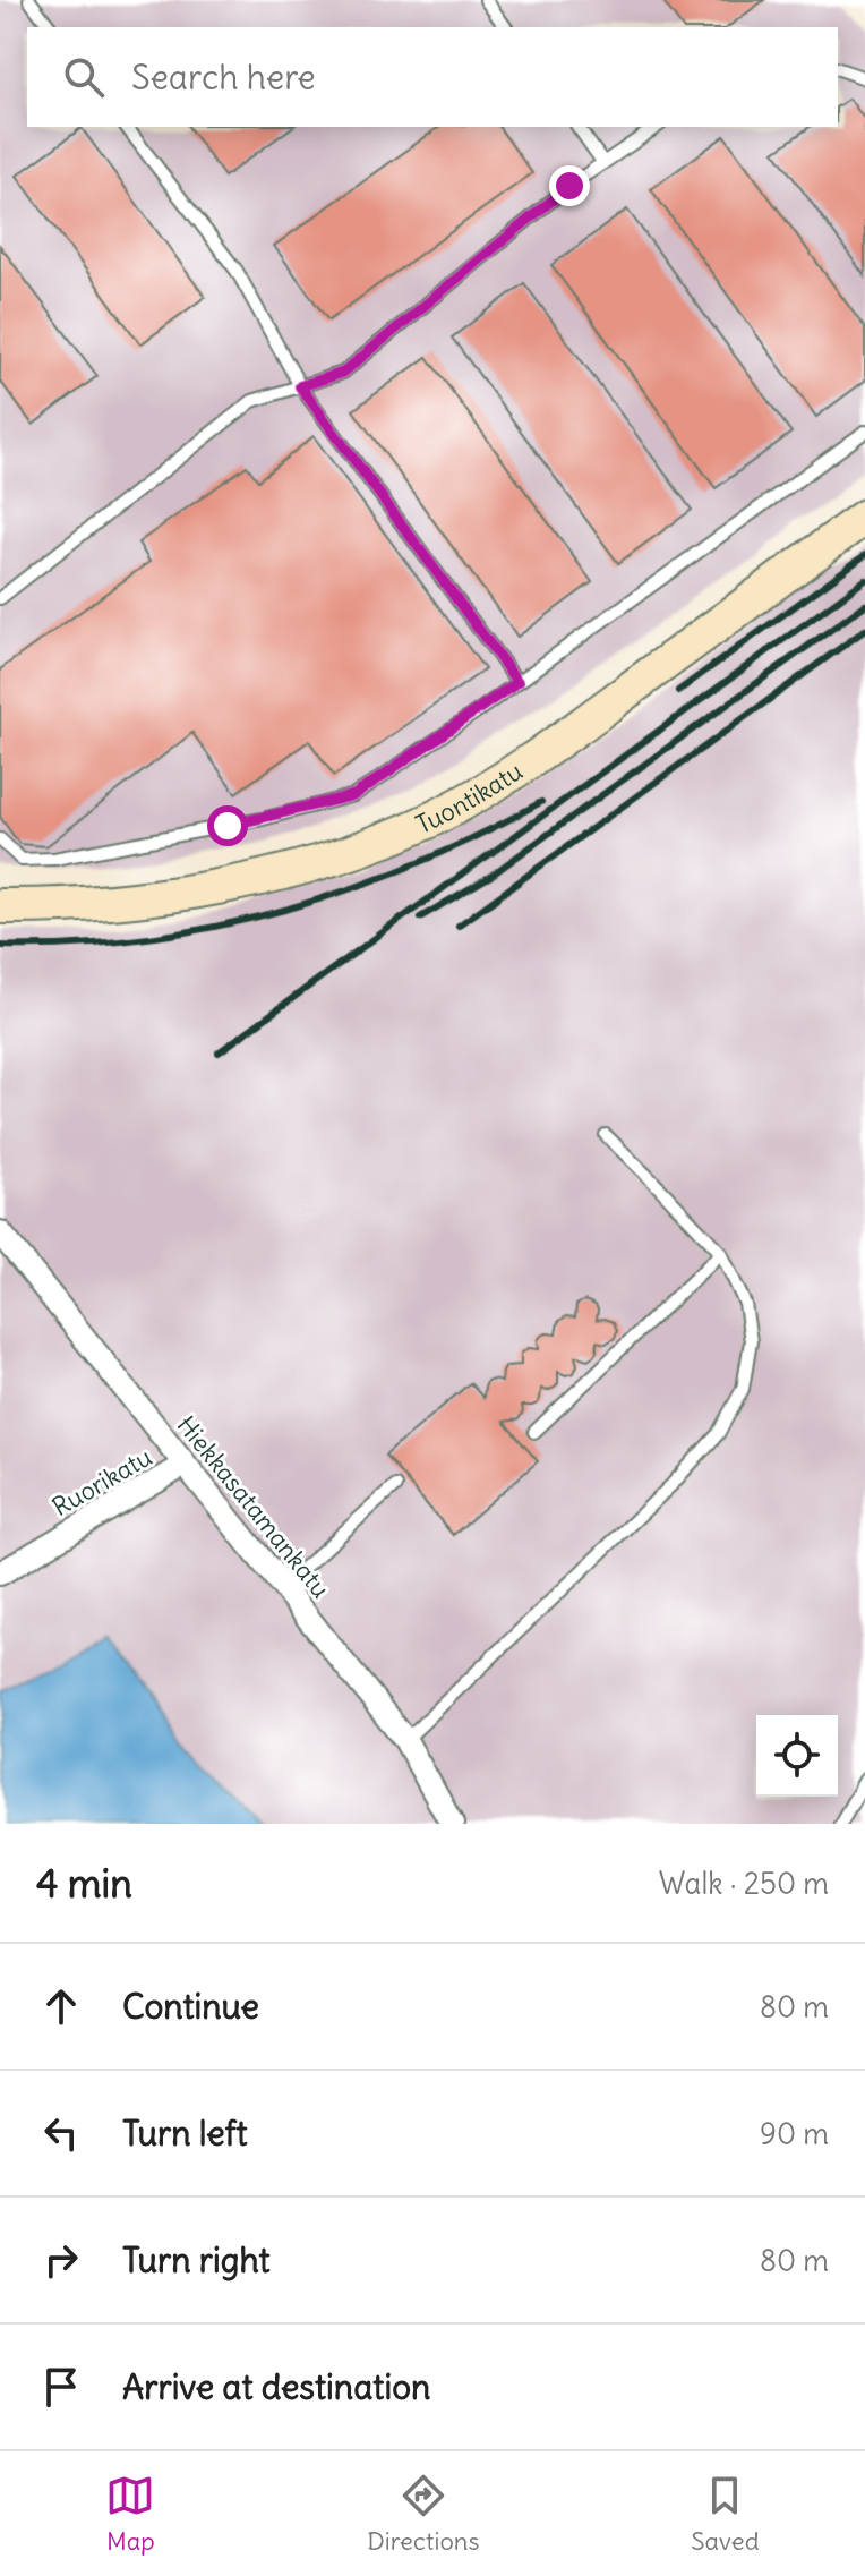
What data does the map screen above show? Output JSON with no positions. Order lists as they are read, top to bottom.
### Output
{
  "streets": {
    "street": ["Tuontikatu", "Ruorikatu", "Hiekkasatamankatu"]
  },
  "crossings": [
    ["Ruorikatu", "Hiekkasatamankatu"]
  ],
  "page": {
    "search": "Search here",
    "heading": ["4 min", "Walk · 250 m"],
    "list": [
      ["Continue", "80 m"],
      ["Turn left", "90 m"],
      ["Turn right", "80 m"],
      "Arrive at destination"
    ],
    "nav": ["Map", "Directions", "Saved"]
  }
}
